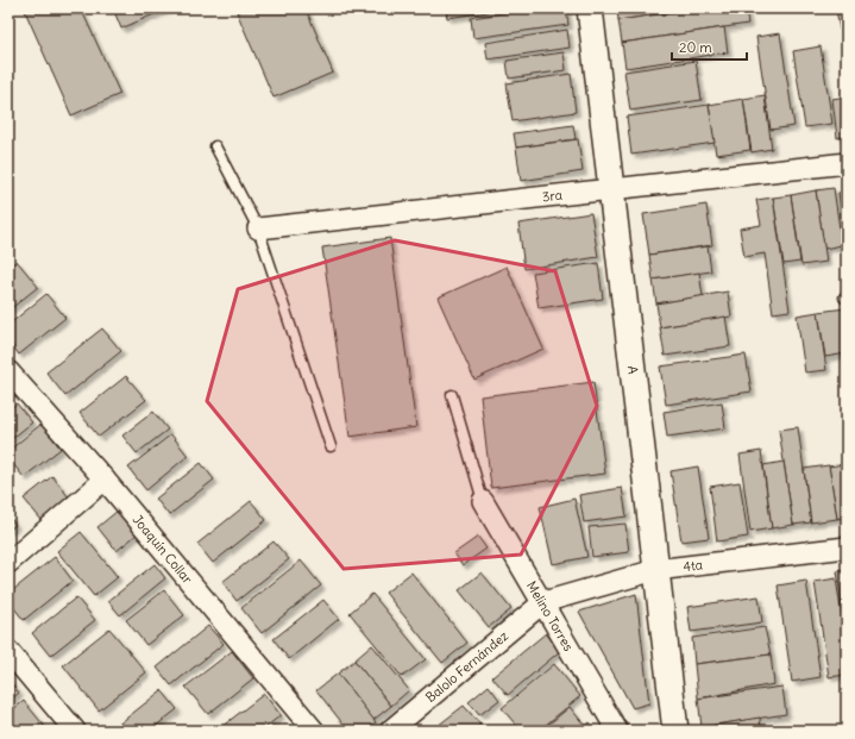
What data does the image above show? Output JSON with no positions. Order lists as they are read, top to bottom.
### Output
{
  "streets": {
    "street": [
      "3ra",
      "A",
      "Joaquín Collar",
      "4ta",
      "Melino Torres",
      "Balolo Fernández"
    ]
  },
  "crossings": [
    ["3ra", "A"],
    ["A", "4ta"],
    ["4ta", "Melino Torres"],
    ["4ta", "Balolo Fernández"],
    ["Melino Torres", "Balolo Fernández"]
  ],
  "scale_bar": "20 m"
}
